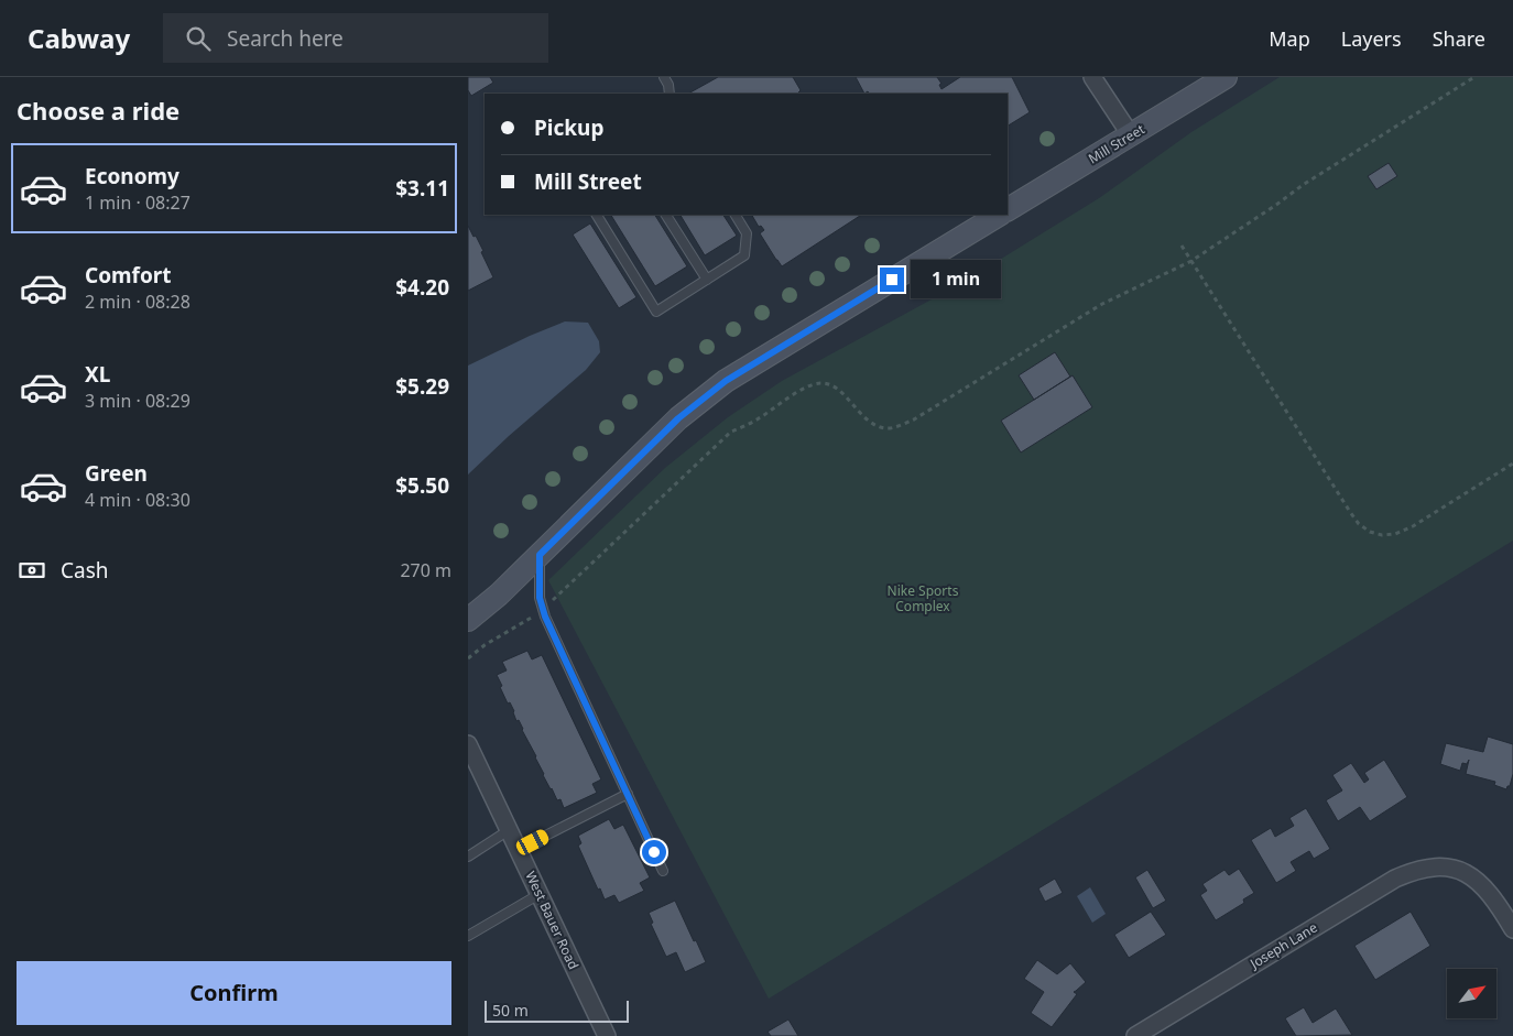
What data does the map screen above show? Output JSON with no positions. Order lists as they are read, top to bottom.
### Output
{
  "streets": {
    "main road": ["Mill Street"],
    "street": ["West Bauer Road", "Joseph Lane"]
  },
  "parks": ["Nike Sports Complex"],
  "scale_bar": "50 m",
  "north": "top right",
  "page": {
    "header": "Cabway",
    "search": "Search here",
    "nav": ["Map", "Layers", "Share"],
    "heading": "Choose a ride",
    "banner": ["Pickup", "Mill Street"],
    "list": [
      {
        "name": "Economy",
        "note": "1 min · 08:27",
        "value": "$3.11"
      },
      {
        "name": "Comfort",
        "note": "2 min · 08:28",
        "value": "$4.20"
      },
      {
        "name": "XL",
        "note": "3 min · 08:29",
        "value": "$5.29"
      },
      {
        "name": "Green",
        "note": "4 min · 08:30",
        "value": "$5.50"
      }
    ],
    "bubble": "1 min",
    "pay": ["Cash", "270 m"],
    "buttons": "Confirm",
    "scale": "50 m"
  }
}
